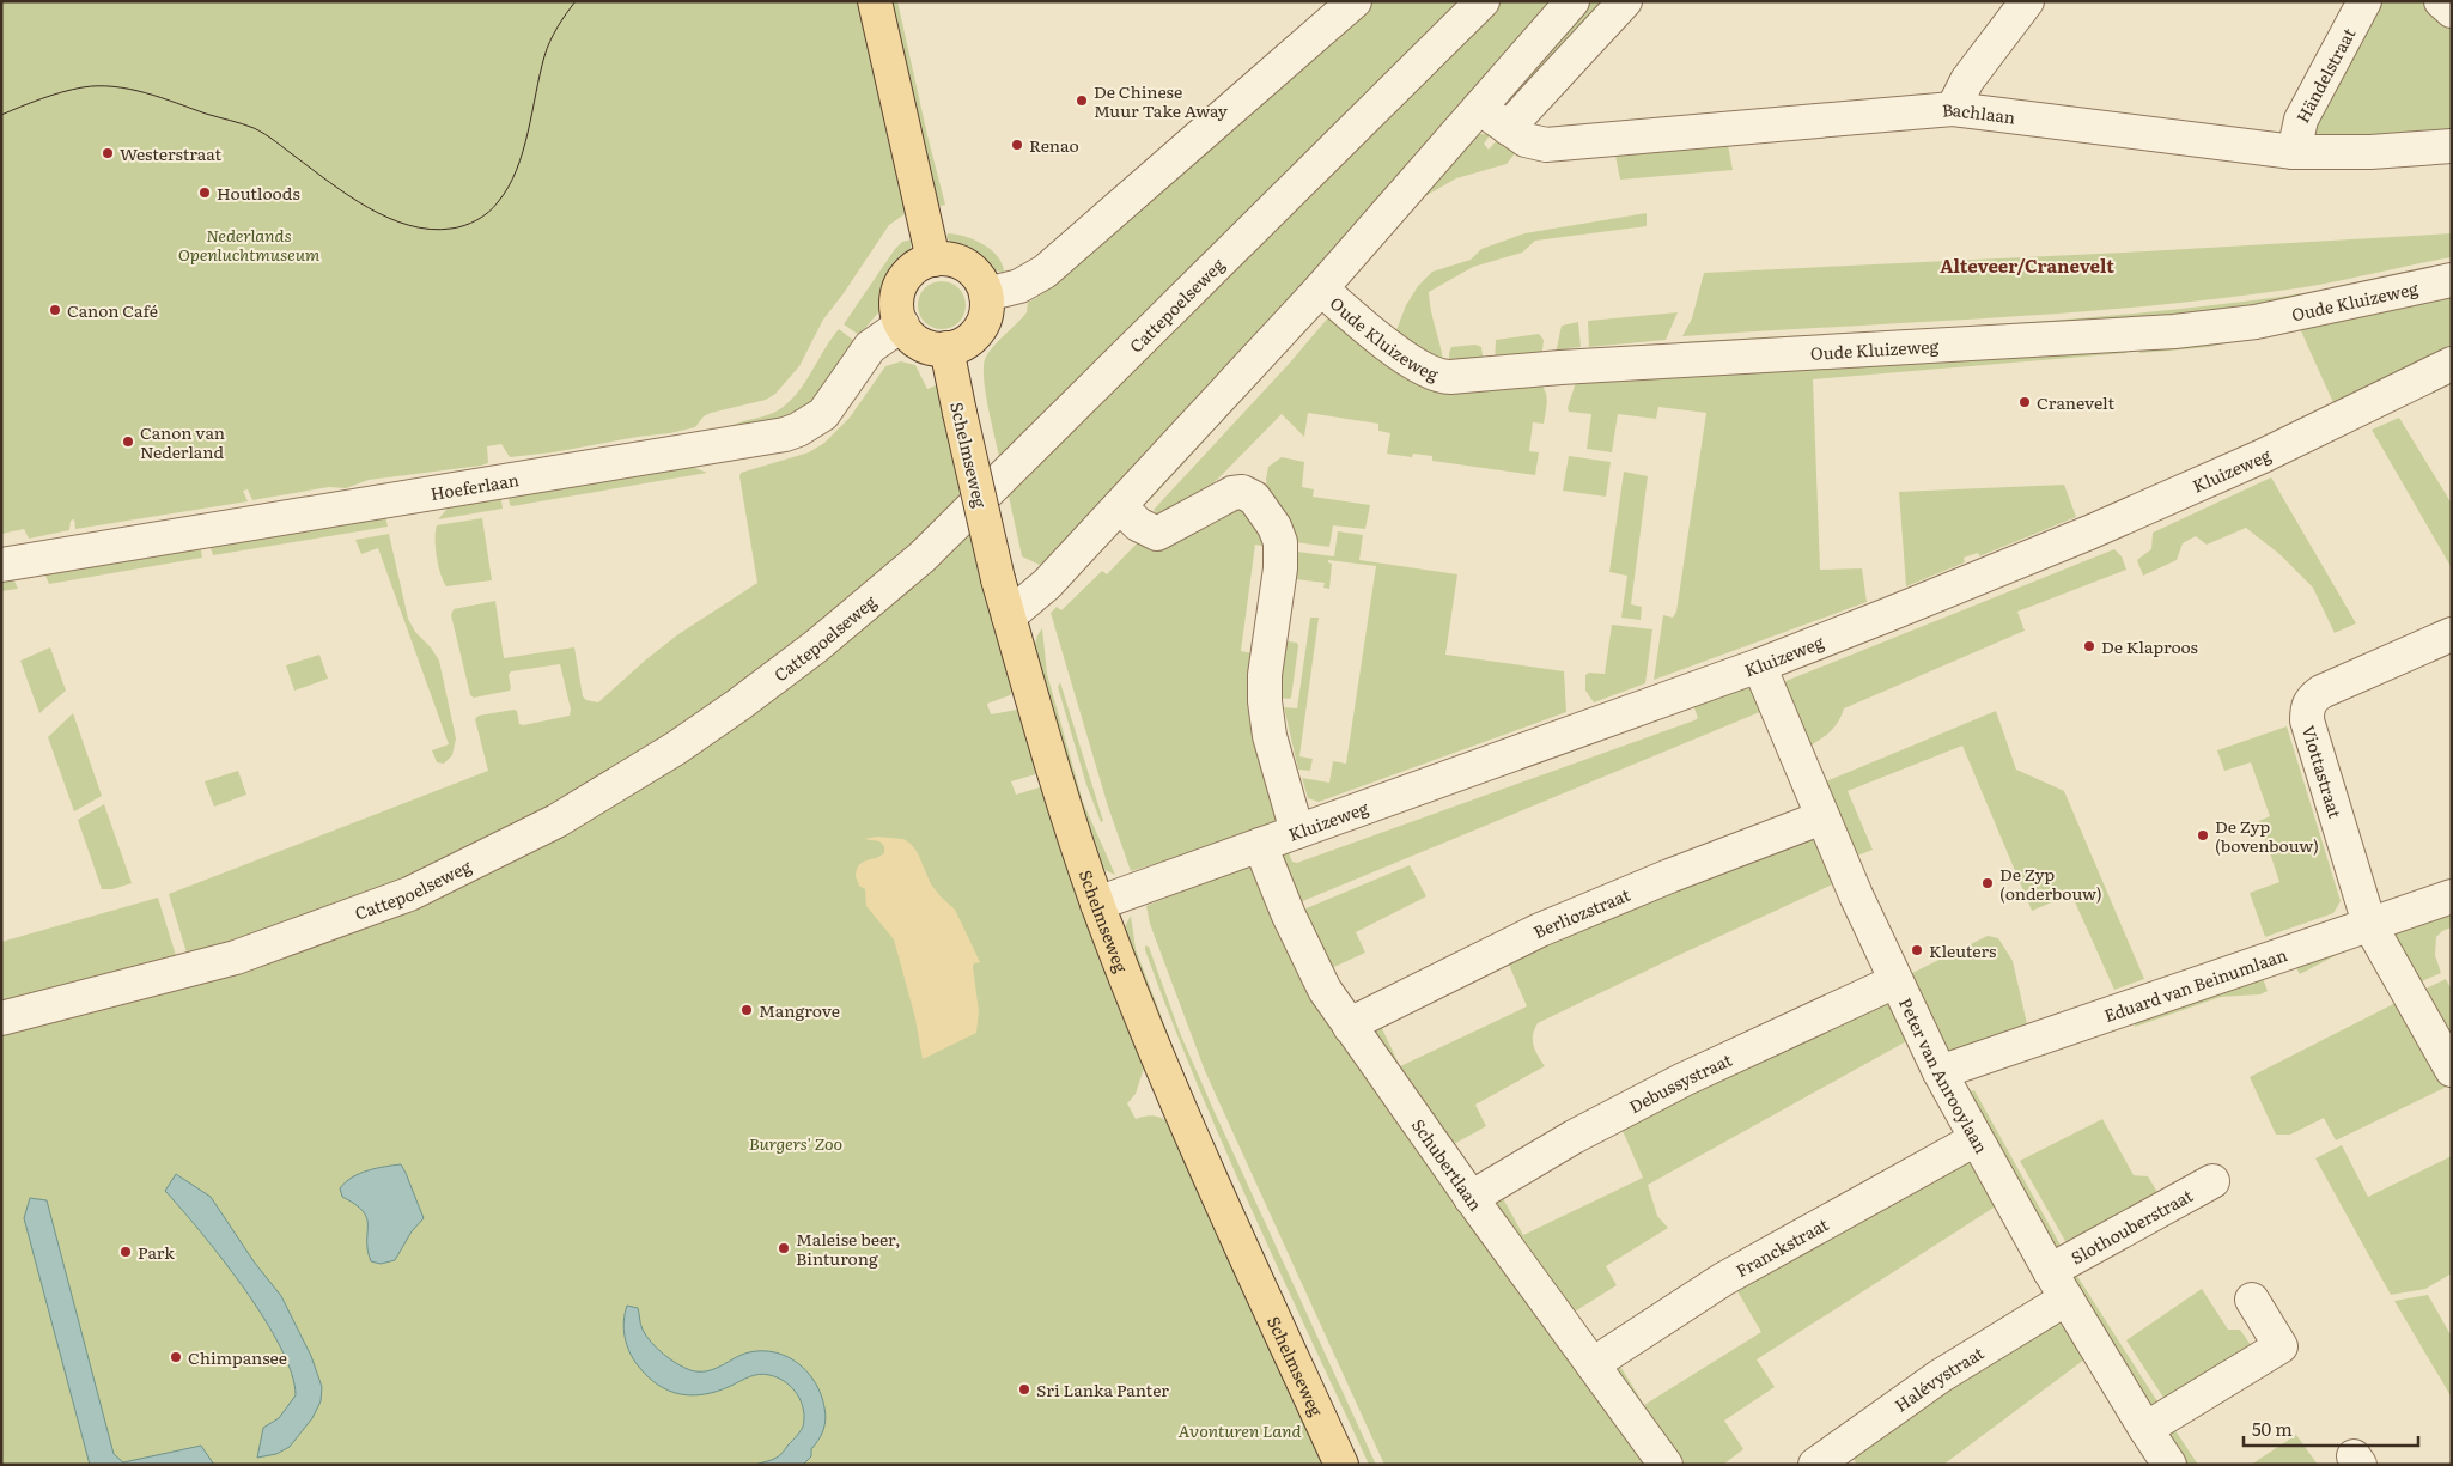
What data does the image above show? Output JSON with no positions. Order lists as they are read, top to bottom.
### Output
{
  "streets": {
    "main road": ["Schelmseweg"],
    "street": [
      "Händelstraat",
      "Bachlaan",
      "Oude Kluizeweg",
      "Cattepoelseweg",
      "Kluizeweg",
      "Hoeferlaan",
      "Viottastraat",
      "Berliozstraat",
      "Eduard van Beinumlaan",
      "Peter van Anrooylaan",
      "Debussystraat",
      "Schubertlaan",
      "Slothouberstraat",
      "Franckstraat",
      "Halévystraat"
    ]
  },
  "crossings": [
    ["Händelstraat", "Bachlaan"],
    ["Schelmseweg", "Kluizeweg"],
    ["Schelmseweg", "Hoeferlaan"],
    ["Kluizeweg", "Peter van Anrooylaan"],
    ["Kluizeweg", "Schubertlaan"],
    ["Viottastraat", "Eduard van Beinumlaan"],
    ["Berliozstraat", "Peter van Anrooylaan"],
    ["Berliozstraat", "Schubertlaan"],
    ["Eduard van Beinumlaan", "Peter van Anrooylaan"],
    ["Peter van Anrooylaan", "Debussystraat"],
    ["Peter van Anrooylaan", "Slothouberstraat"],
    ["Peter van Anrooylaan", "Franckstraat"],
    ["Peter van Anrooylaan", "Halévystraat"],
    ["Debussystraat", "Schubertlaan"],
    ["Schubertlaan", "Franckstraat"]
  ],
  "districts": ["Alteveer/Cranevelt"],
  "parks": ["Nederlands Openluchtmuseum", "Burgers' Zoo", "Avonturen Land"],
  "places": [
    "De Chinese Muur Take Away",
    "Renao",
    "Westerstraat",
    "Houtloods",
    "Canon Café",
    "Cranevelt",
    "Canon van Nederland",
    "De Klaproos",
    "De Zyp (bovenbouw)",
    "De Zyp (onderbouw)",
    "Kleuters",
    "Mangrove",
    "Maleise beer, Binturong",
    "Park",
    "Chimpansee",
    "Sri Lanka Panter"
  ],
  "scale_bar": "50 m"
}
